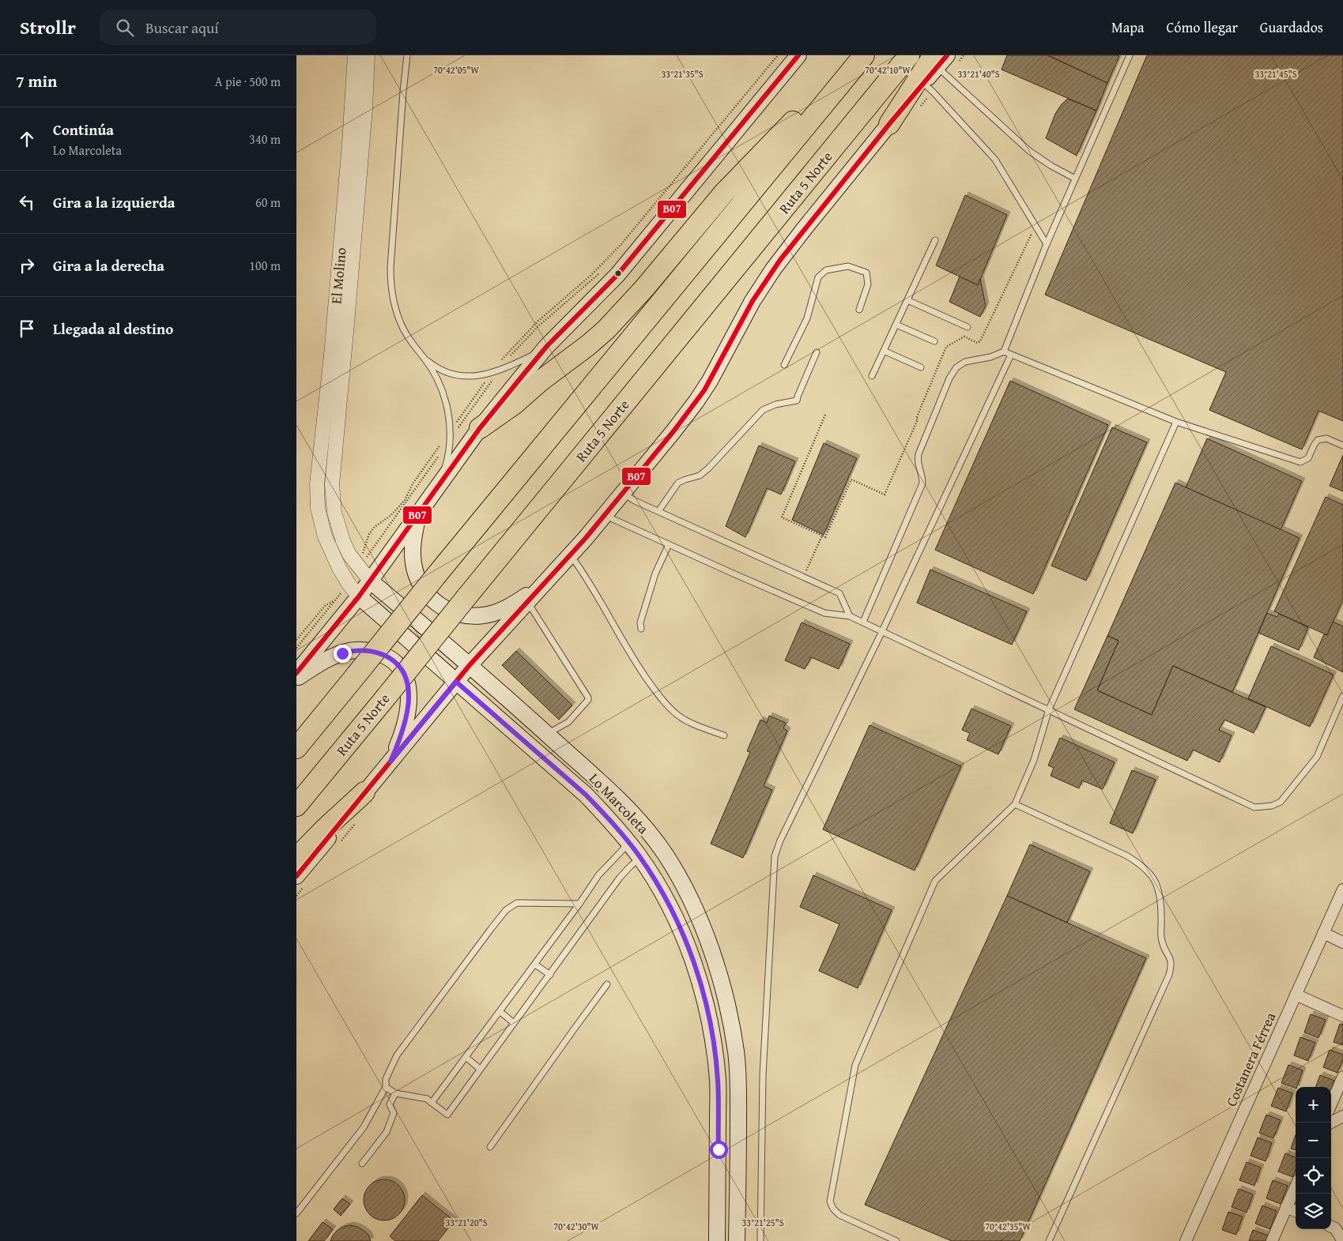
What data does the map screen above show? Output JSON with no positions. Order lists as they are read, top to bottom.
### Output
{
  "streets": {
    "highway": ["Ruta 5 Norte"],
    "main road": ["Lo Marcoleta"],
    "street": ["El Molino", "Costanera Férrea"]
  },
  "crossings": [
    ["El Molino", "Lo Marcoleta"]
  ],
  "lines": ["transit line B07"],
  "page": {
    "header": "Strollr",
    "search": "Buscar aquí",
    "nav": ["Mapa", "Cómo llegar", "Guardados"],
    "heading": ["7 min", "A pie · 500 m"],
    "list": [
      ["Continúa", "Lo Marcoleta", "340 m"],
      ["Gira a la izquierda", "60 m"],
      ["Gira a la derecha", "100 m"],
      "Llegada al destino"
    ],
    "map_buttons": ["+", "−"]
  },
  "coordinates": [
    "70°42'05\"W",
    "70°42'10\"W",
    "33°21'35\"S",
    "33°21'40\"S",
    "33°21'45\"S",
    "33°21'20\"S",
    "33°21'25\"S",
    "70°42'30\"W",
    "70°42'35\"W"
  ]
}
